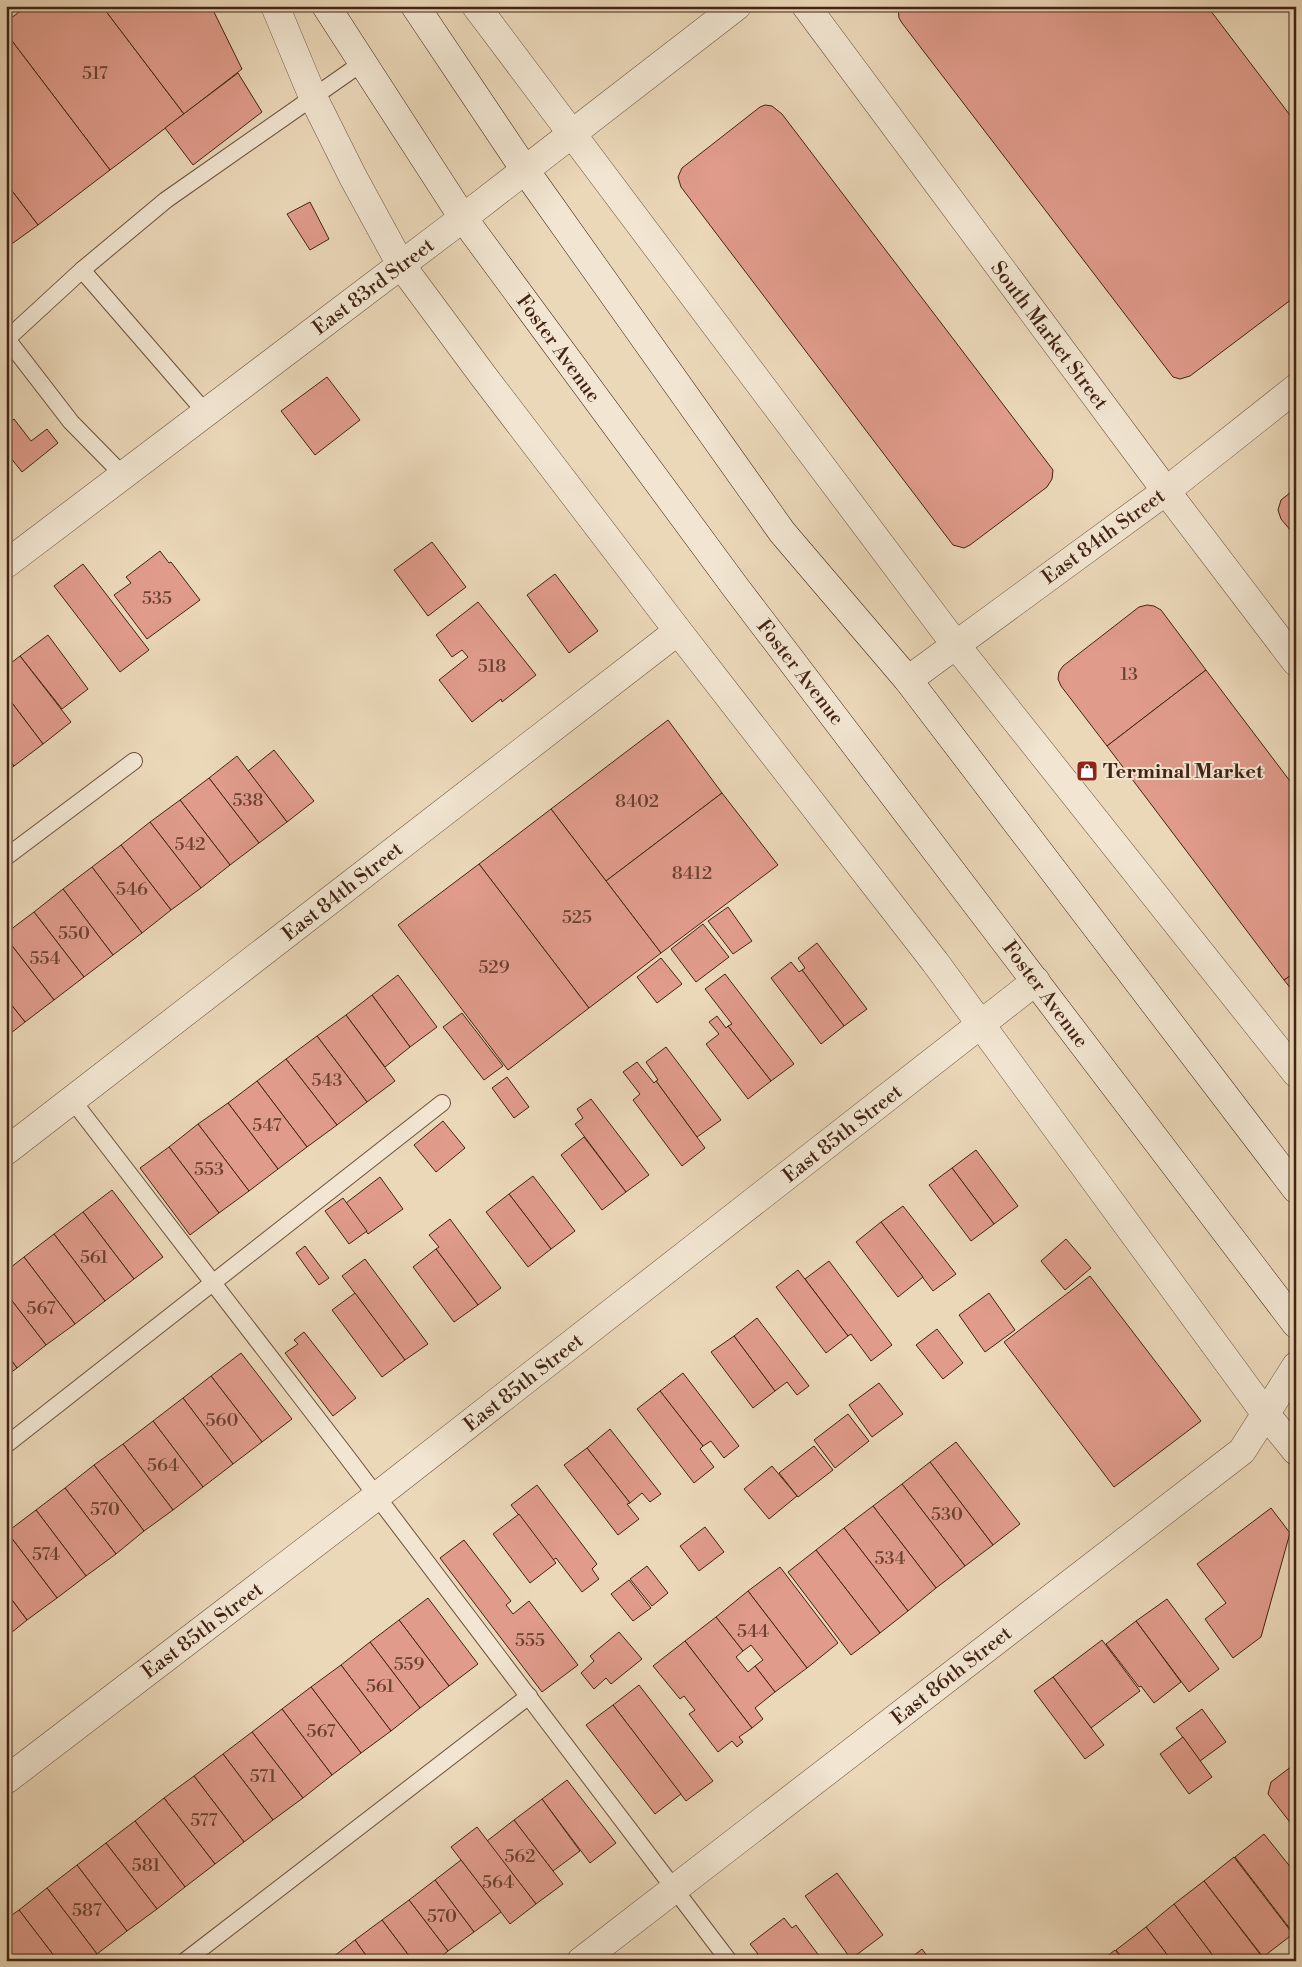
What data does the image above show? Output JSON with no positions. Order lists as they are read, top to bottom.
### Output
{
  "streets": {
    "street": [
      "East 83rd Street",
      "South Market Street",
      "Foster Avenue",
      "East 84th Street",
      "East 85th Street",
      "East 86th Street"
    ]
  },
  "crossings": [
    ["East 83rd Street", "Foster Avenue"],
    ["South Market Street", "East 84th Street"],
    ["Foster Avenue", "East 85th Street"]
  ],
  "places": {
    "shop": ["Terminal Market"]
  },
  "house_numbers": [
    "517",
    "535",
    "518",
    "13",
    "538",
    "8402",
    "542",
    "8412",
    "546",
    "525",
    "550",
    "554",
    "529",
    "543",
    "547",
    "553",
    "561",
    "567",
    "560",
    "564",
    "570",
    "530",
    "574",
    "534",
    "544",
    "555",
    "559",
    "561",
    "567",
    "571",
    "577",
    "562",
    "581",
    "564",
    "587",
    "570"
  ]
}
